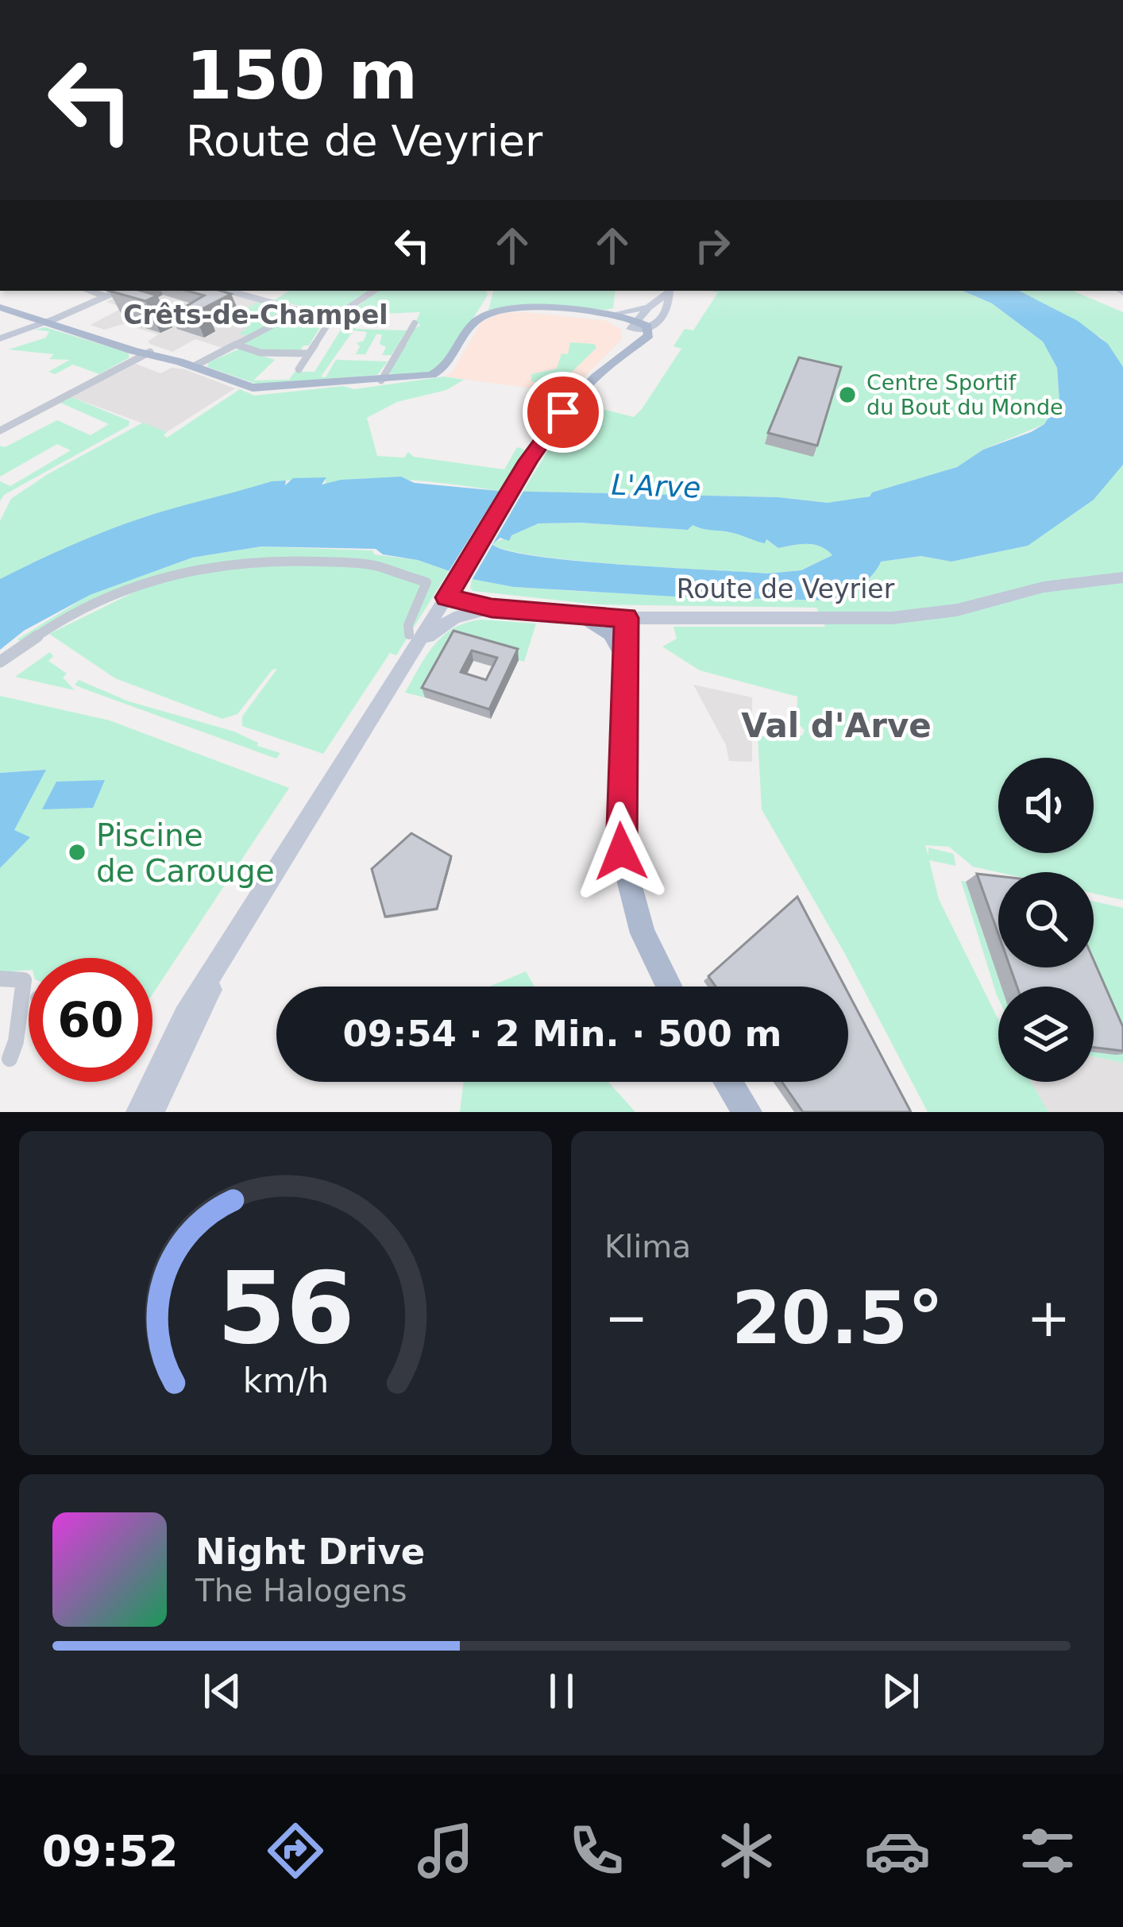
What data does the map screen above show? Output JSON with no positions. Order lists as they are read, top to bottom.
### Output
{
  "streets": {
    "main road": ["Route de Veyrier"]
  },
  "districts": ["Crêts-de-Champel", "Val d'Arve"],
  "water": ["L'Arve"],
  "places": ["Centre Sportif du Bout du Monde", "Piscine de Carouge"],
  "page": {
    "turn": ["150 m", "Route de Veyrier"],
    "limit": "60",
    "trip": "09:54 · 2 Min. · 500 m",
    "tile": "Klima",
    "heat": ["−", "20.5°", "+"],
    "song": ["Night Drive", "The Halogens"],
    "tabs": "09:52",
    "gauge": ["56", "km/h"]
  }
}
